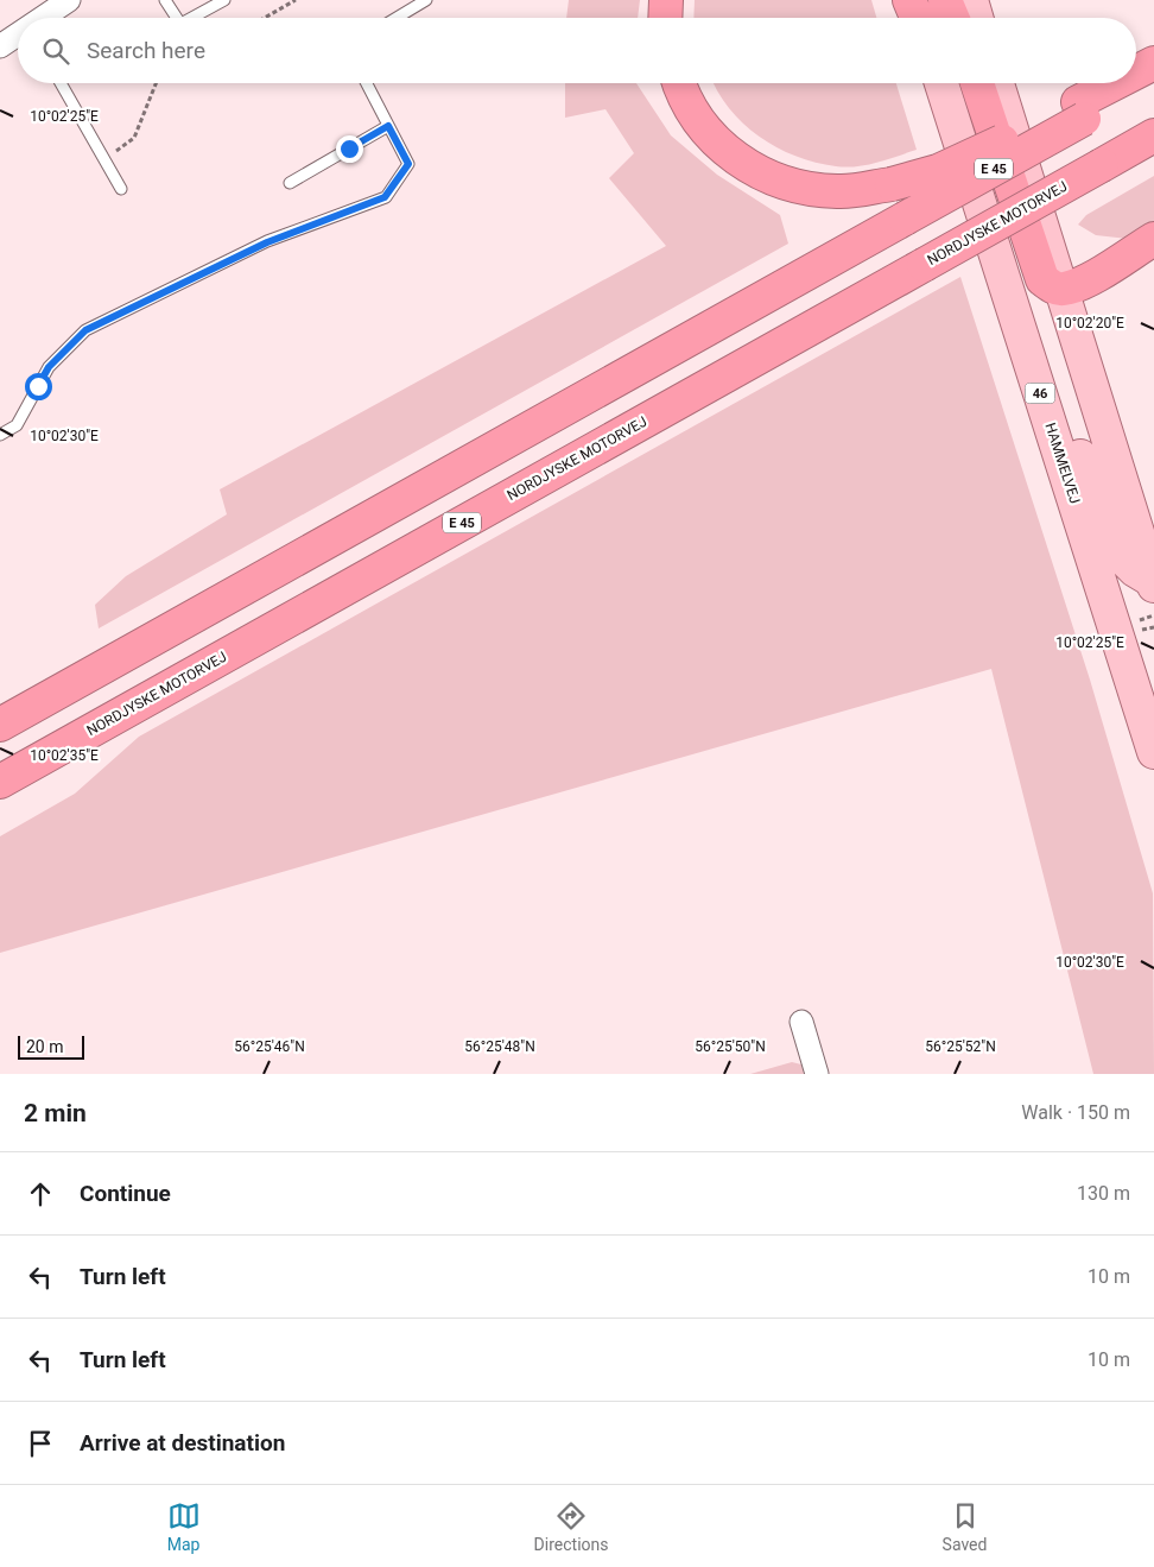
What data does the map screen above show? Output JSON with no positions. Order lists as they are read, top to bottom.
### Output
{
  "streets": {
    "highway": ["E 45", "NORDJYSKE MOTORVEJ"],
    "main road": ["46", "HAMMELVEJ"]
  },
  "scale_bar": "20 m",
  "page": {
    "search": "Search here",
    "scale": "20 m",
    "heading": ["2 min", "Walk · 150 m"],
    "list": [
      ["Continue", "130 m"],
      ["Turn left", "10 m"],
      ["Turn left", "10 m"],
      "Arrive at destination"
    ],
    "nav": ["Map", "Directions", "Saved"]
  },
  "coordinates": [
    "10°02'25\"E",
    "10°02'20\"E",
    "10°02'30\"E",
    "10°02'35\"E",
    "56°25'50\"N",
    "56°25'46\"N",
    "56°25'48\"N",
    "56°25'52\"N"
  ]
}
